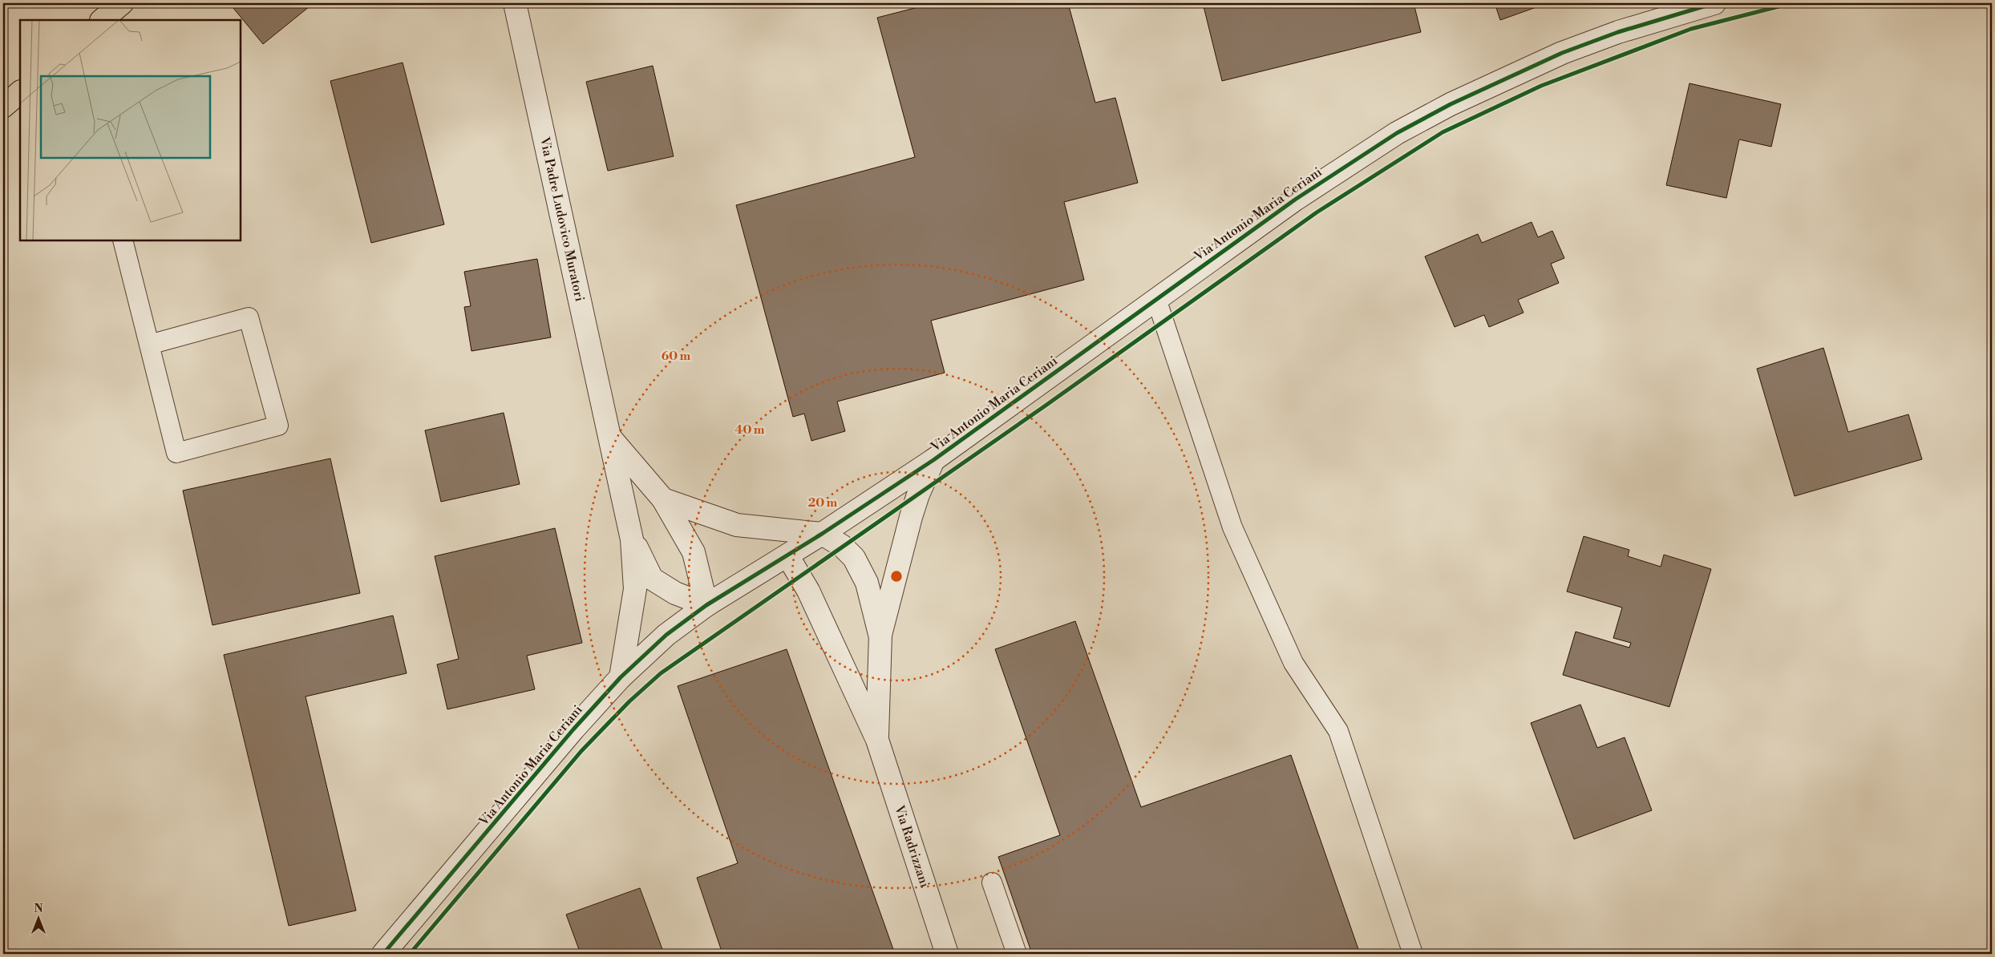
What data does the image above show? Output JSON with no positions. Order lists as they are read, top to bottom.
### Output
{
  "streets": {
    "street": ["Via Antonio Maria Ceriani", "Via Padre Ludovico Muratori", "Via Radrizzani"]
  },
  "crossings": [
    ["Via Antonio Maria Ceriani", "Via Padre Ludovico Muratori"],
    ["Via Antonio Maria Ceriani", "Via Radrizzani"]
  ],
  "north": "top",
  "rings": ["60 m", "40 m", "20 m"]
}
